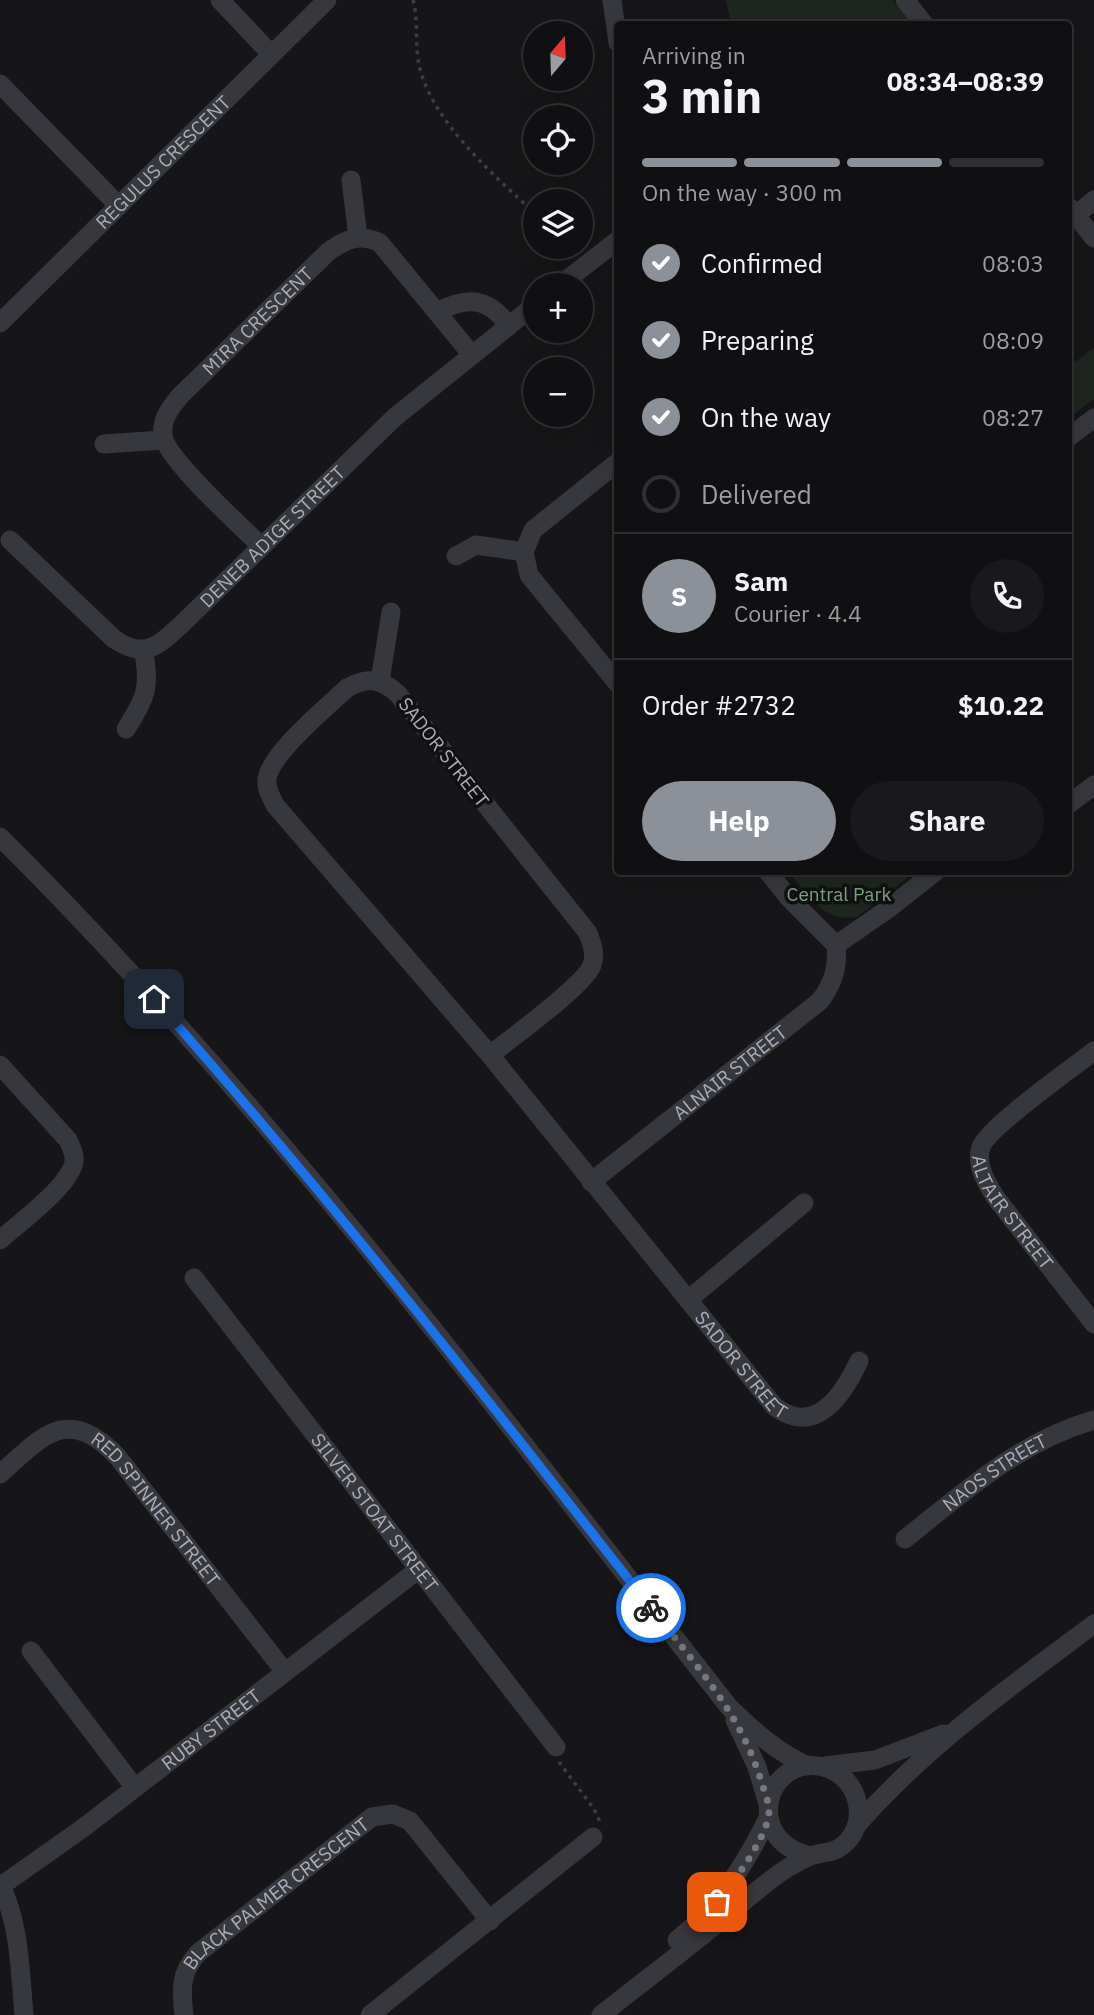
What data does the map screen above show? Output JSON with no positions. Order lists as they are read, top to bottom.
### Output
{
  "streets": {
    "street": [
      "REGULUS CRESCENT",
      "MIRA CRESCENT",
      "DENEB ADIGE STREET",
      "SADOR STREET",
      "ALNAIR STREET",
      "ALTAIR STREET",
      "NAOS STREET",
      "RED SPINNER STREET",
      "SILVER STOAT STREET",
      "RUBY STREET",
      "BLACK PALMER CRESCENT"
    ]
  },
  "crossings": [
    ["SADOR STREET", "ALNAIR STREET"],
    ["RED SPINNER STREET", "RUBY STREET"],
    ["SILVER STOAT STREET", "RUBY STREET"]
  ],
  "parks": ["Central Park"],
  "north": "top",
  "page": {
    "map_buttons": ["+", "−"],
    "heading": ["3 min", "Arriving in", "08:34–08:39"],
    "panel": [
      "Sam",
      "Courier · 4.4",
      "Order #2732",
      "$10.22"
    ],
    "bar": "On the way · 300 m",
    "list": [
      ["Confirmed", "08:03"],
      ["Preparing", "08:09"],
      ["On the way", "08:27"],
      "Delivered"
    ],
    "round": "S",
    "buttons": ["Help", "Share"]
  }
}
